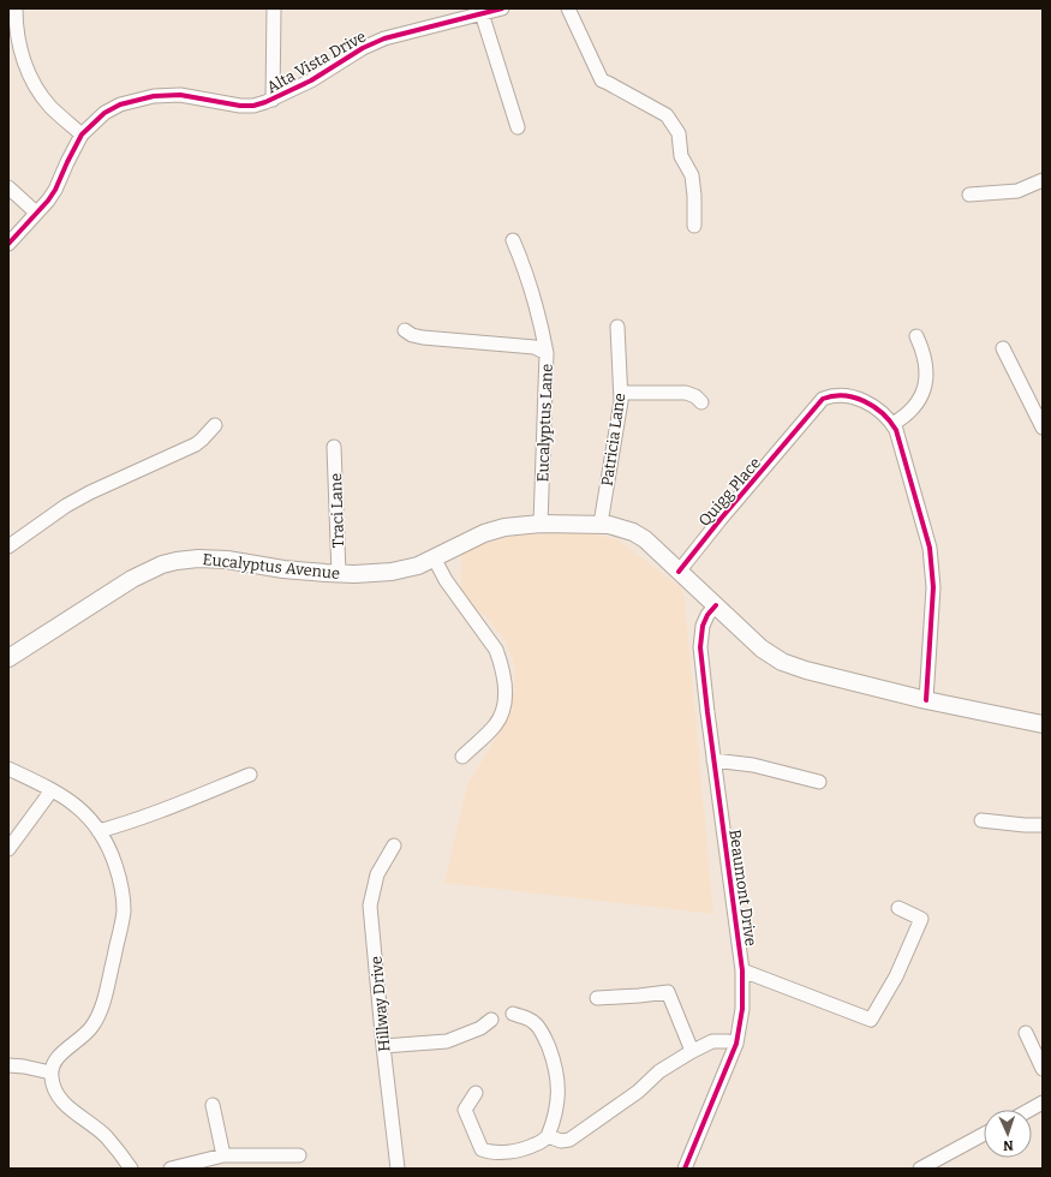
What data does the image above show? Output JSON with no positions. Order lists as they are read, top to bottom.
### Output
{
  "streets": {
    "main road": ["Eucalyptus Avenue"],
    "street": [
      "Alta Vista Drive",
      "Eucalyptus Lane",
      "Patricia Lane",
      "Quigg Place",
      "Traci Lane",
      "Beaumont Drive",
      "Hillway Drive"
    ]
  },
  "crossings": [
    ["Eucalyptus Lane", "Eucalyptus Avenue"],
    ["Patricia Lane", "Eucalyptus Avenue"],
    ["Quigg Place", "Eucalyptus Avenue"],
    ["Traci Lane", "Eucalyptus Avenue"],
    ["Eucalyptus Avenue", "Beaumont Drive"]
  ],
  "north": "bottom"
}
